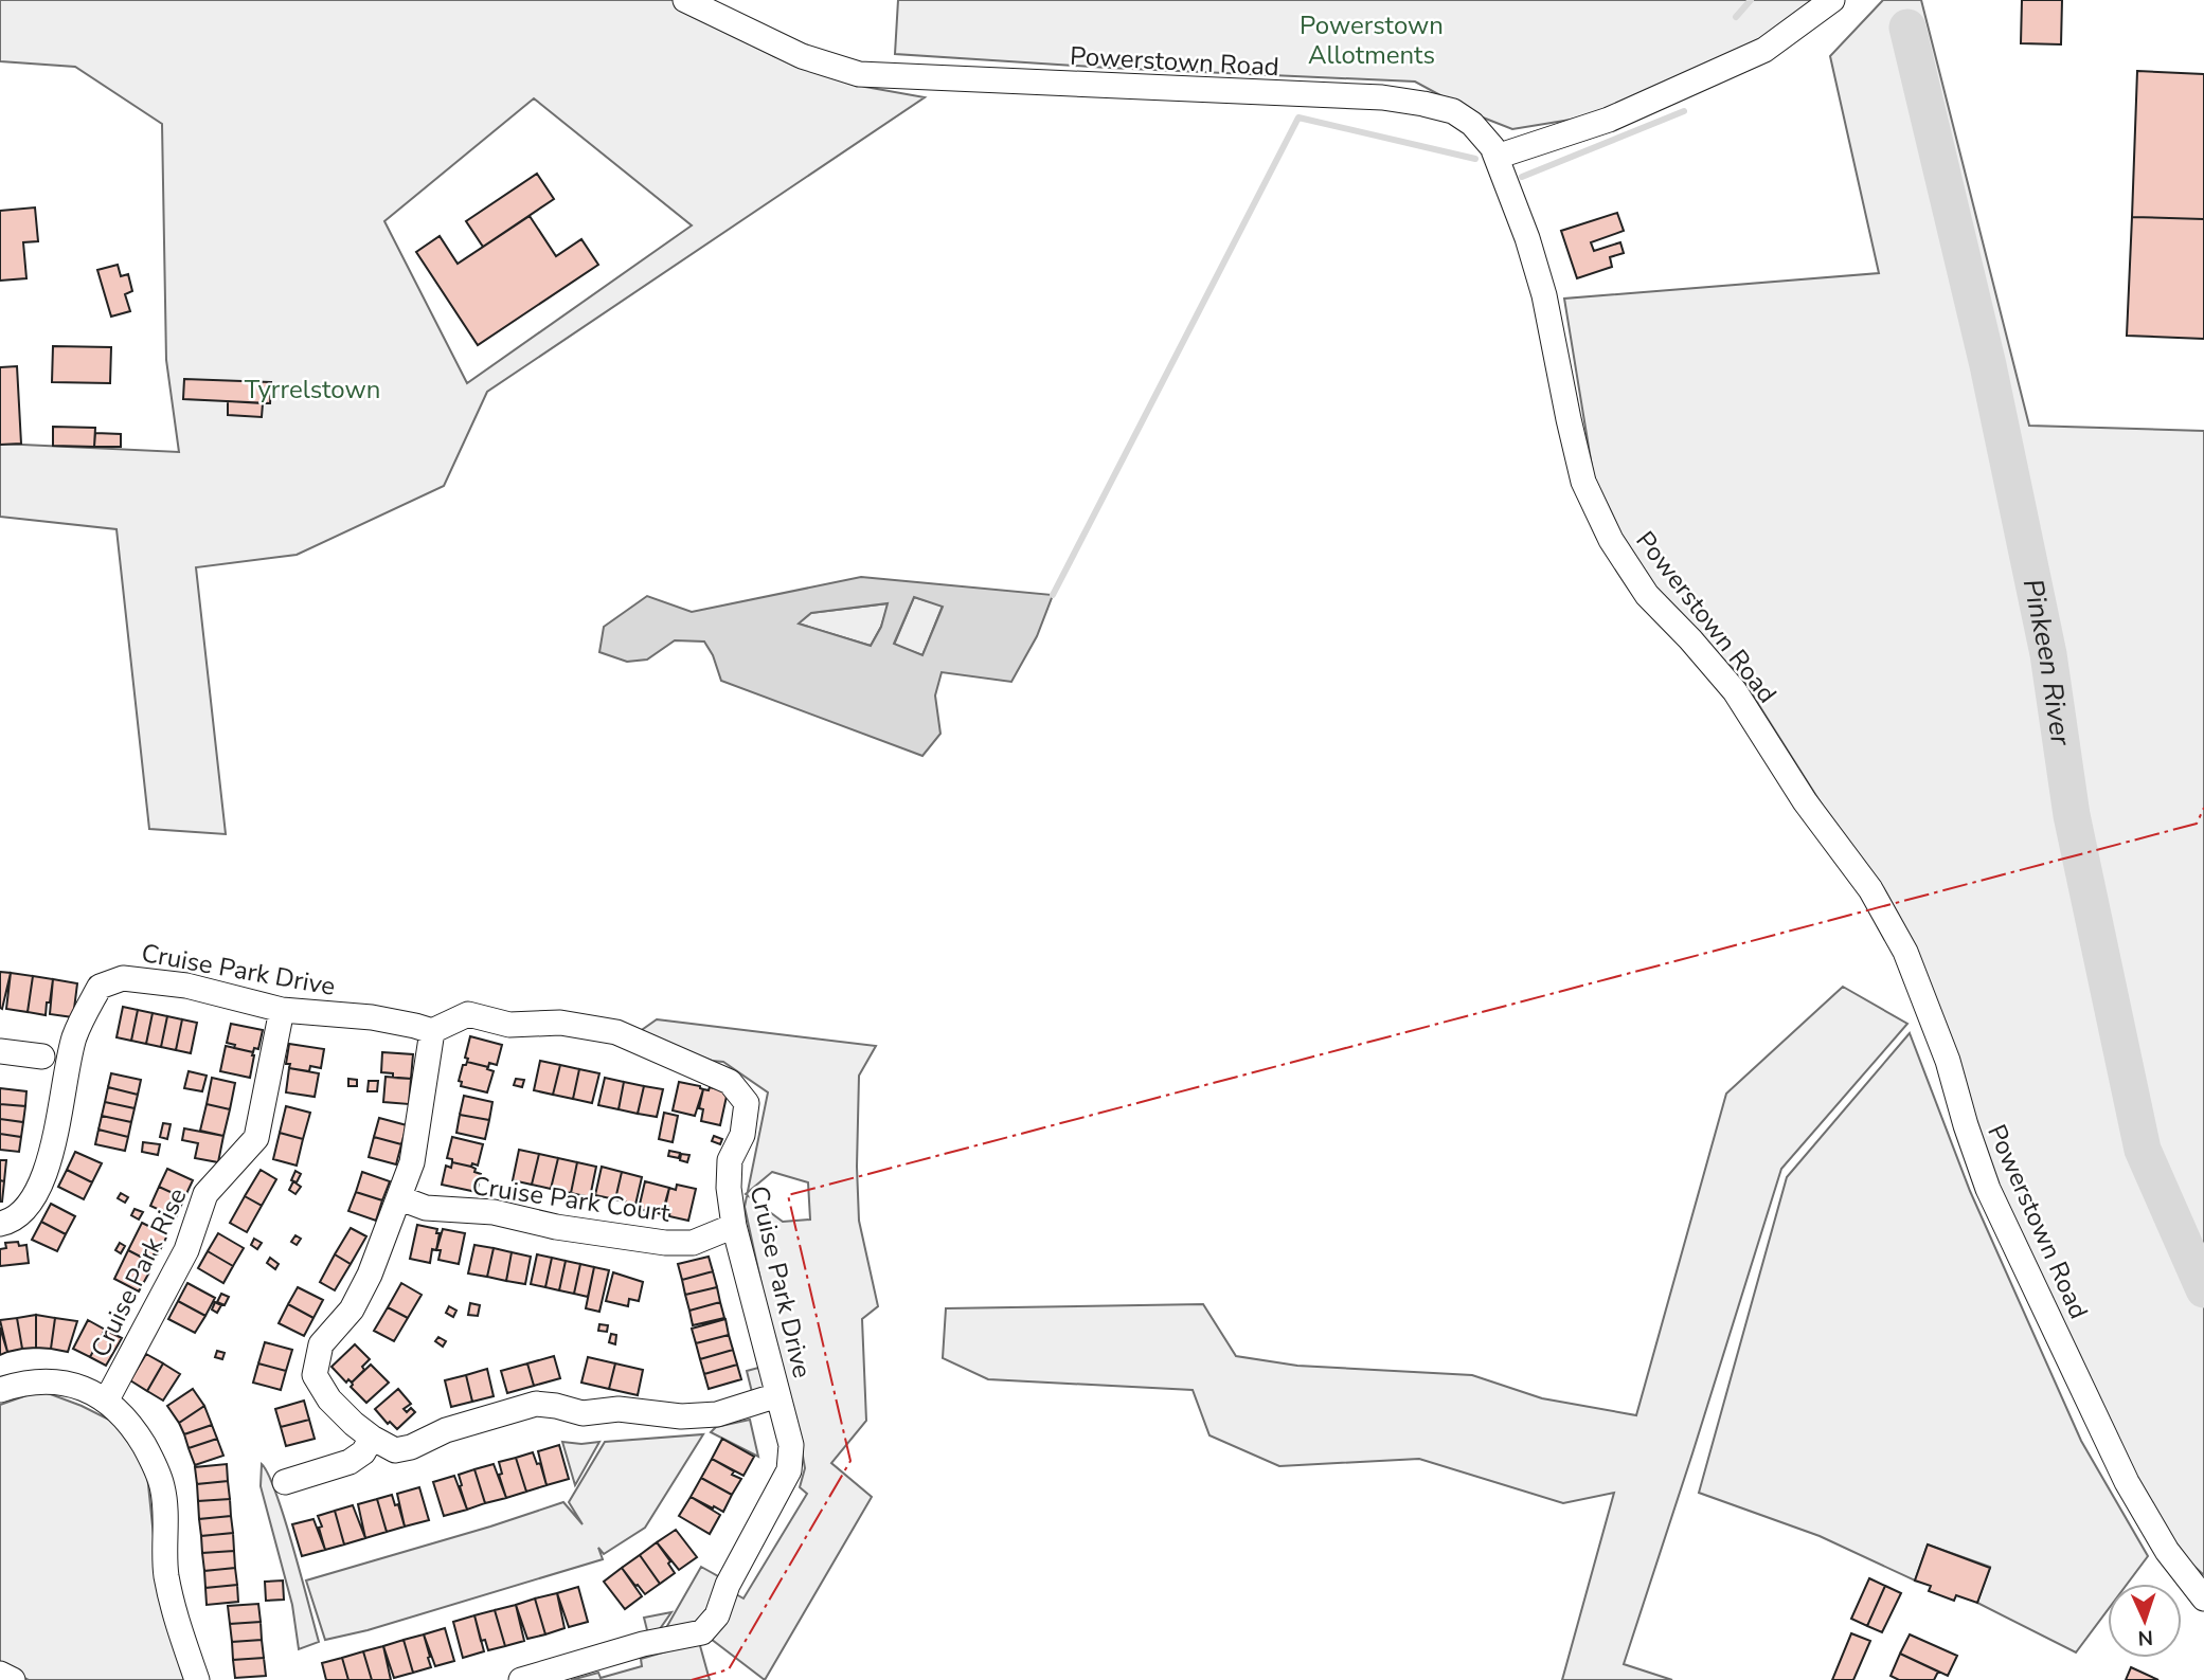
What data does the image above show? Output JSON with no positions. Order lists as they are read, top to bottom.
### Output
{
  "streets": {
    "street": [
      "Powerstown Road",
      "Cruise Park Drive",
      "Cruise Park Court",
      "Cruise Park Rise"
    ]
  },
  "crossings": [
    ["Cruise Park Drive", "Cruise Park Court"],
    ["Cruise Park Drive", "Cruise Park Rise"]
  ],
  "water": ["Pinkeen River"],
  "parks": ["Powerstown Allotments", "Tyrrelstown"],
  "north": "bottom"
}
